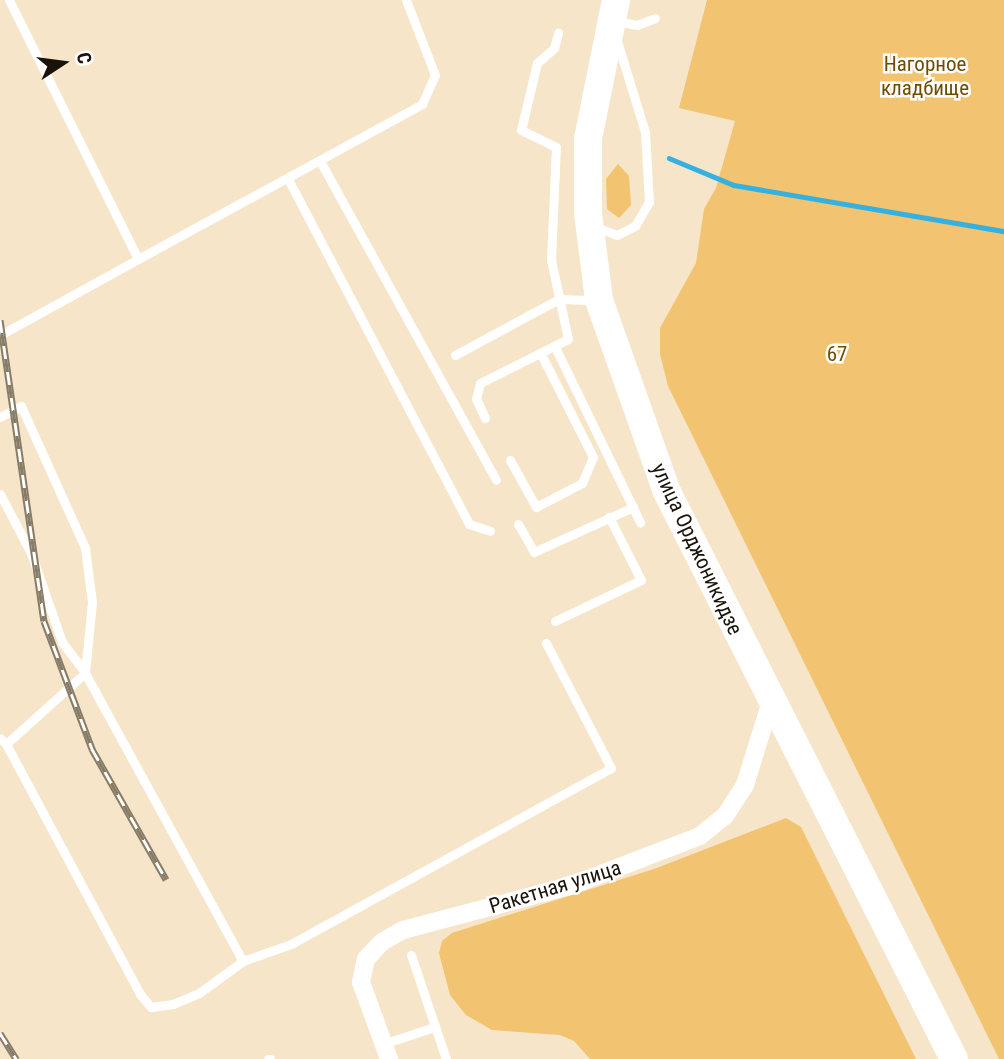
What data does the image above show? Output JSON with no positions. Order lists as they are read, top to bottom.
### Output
{
  "streets": {
    "main road": ["улица Орджоникидзе"],
    "street": ["Ракетная улица"]
  },
  "crossings": [
    ["улица Орджоникидзе", "Ракетная улица"]
  ],
  "parks": ["Нагорное кладбище", "67"],
  "north": "right"
}
